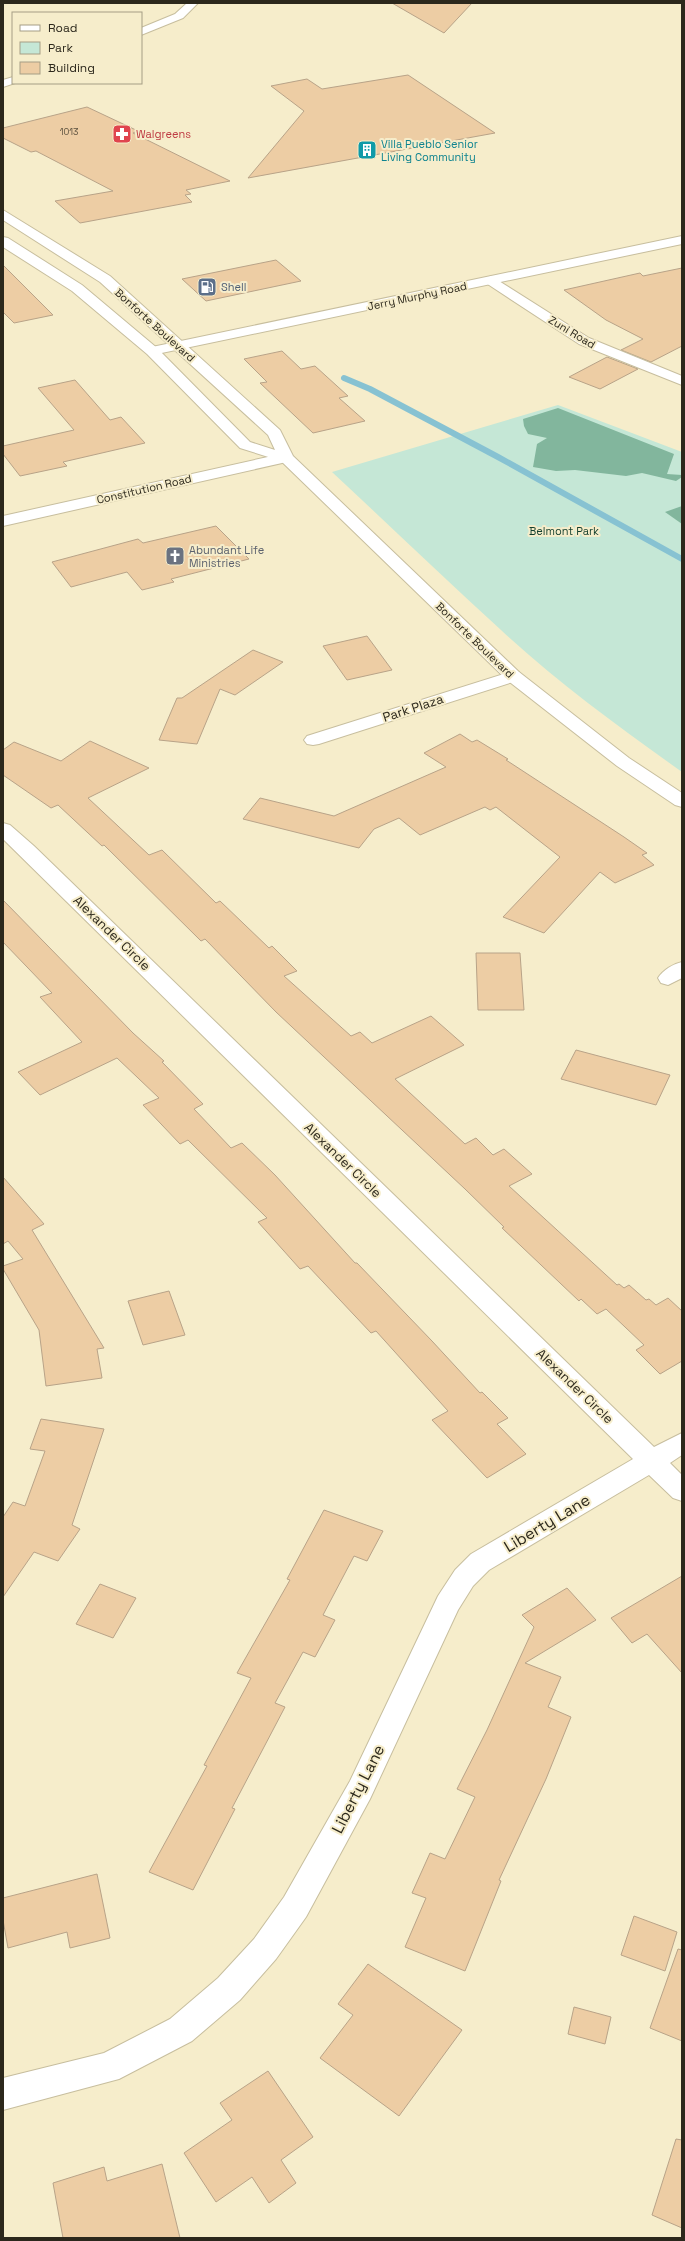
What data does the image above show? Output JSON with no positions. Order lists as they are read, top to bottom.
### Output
{
  "streets": {
    "street": [
      "Jerry Murphy Road",
      "Bonforte Boulevard",
      "Zuni Road",
      "Constitution Road",
      "Park Plaza",
      "Alexander Circle",
      "Liberty Lane"
    ]
  },
  "crossings": [
    ["Jerry Murphy Road", "Bonforte Boulevard"],
    ["Jerry Murphy Road", "Zuni Road"],
    ["Bonforte Boulevard", "Constitution Road"],
    ["Bonforte Boulevard", "Park Plaza"],
    ["Alexander Circle", "Liberty Lane"]
  ],
  "parks": ["Belmont Park"],
  "places": {
    "pharmacy": ["Walgreens"],
    "building": ["Villa Pueblo Senior Living Community"],
    "fuel station": ["Shell"],
    "church": ["Abundant Life Ministries"]
  },
  "house_numbers": ["1013"],
  "legend": ["Road", "Park", "Building"]
}
